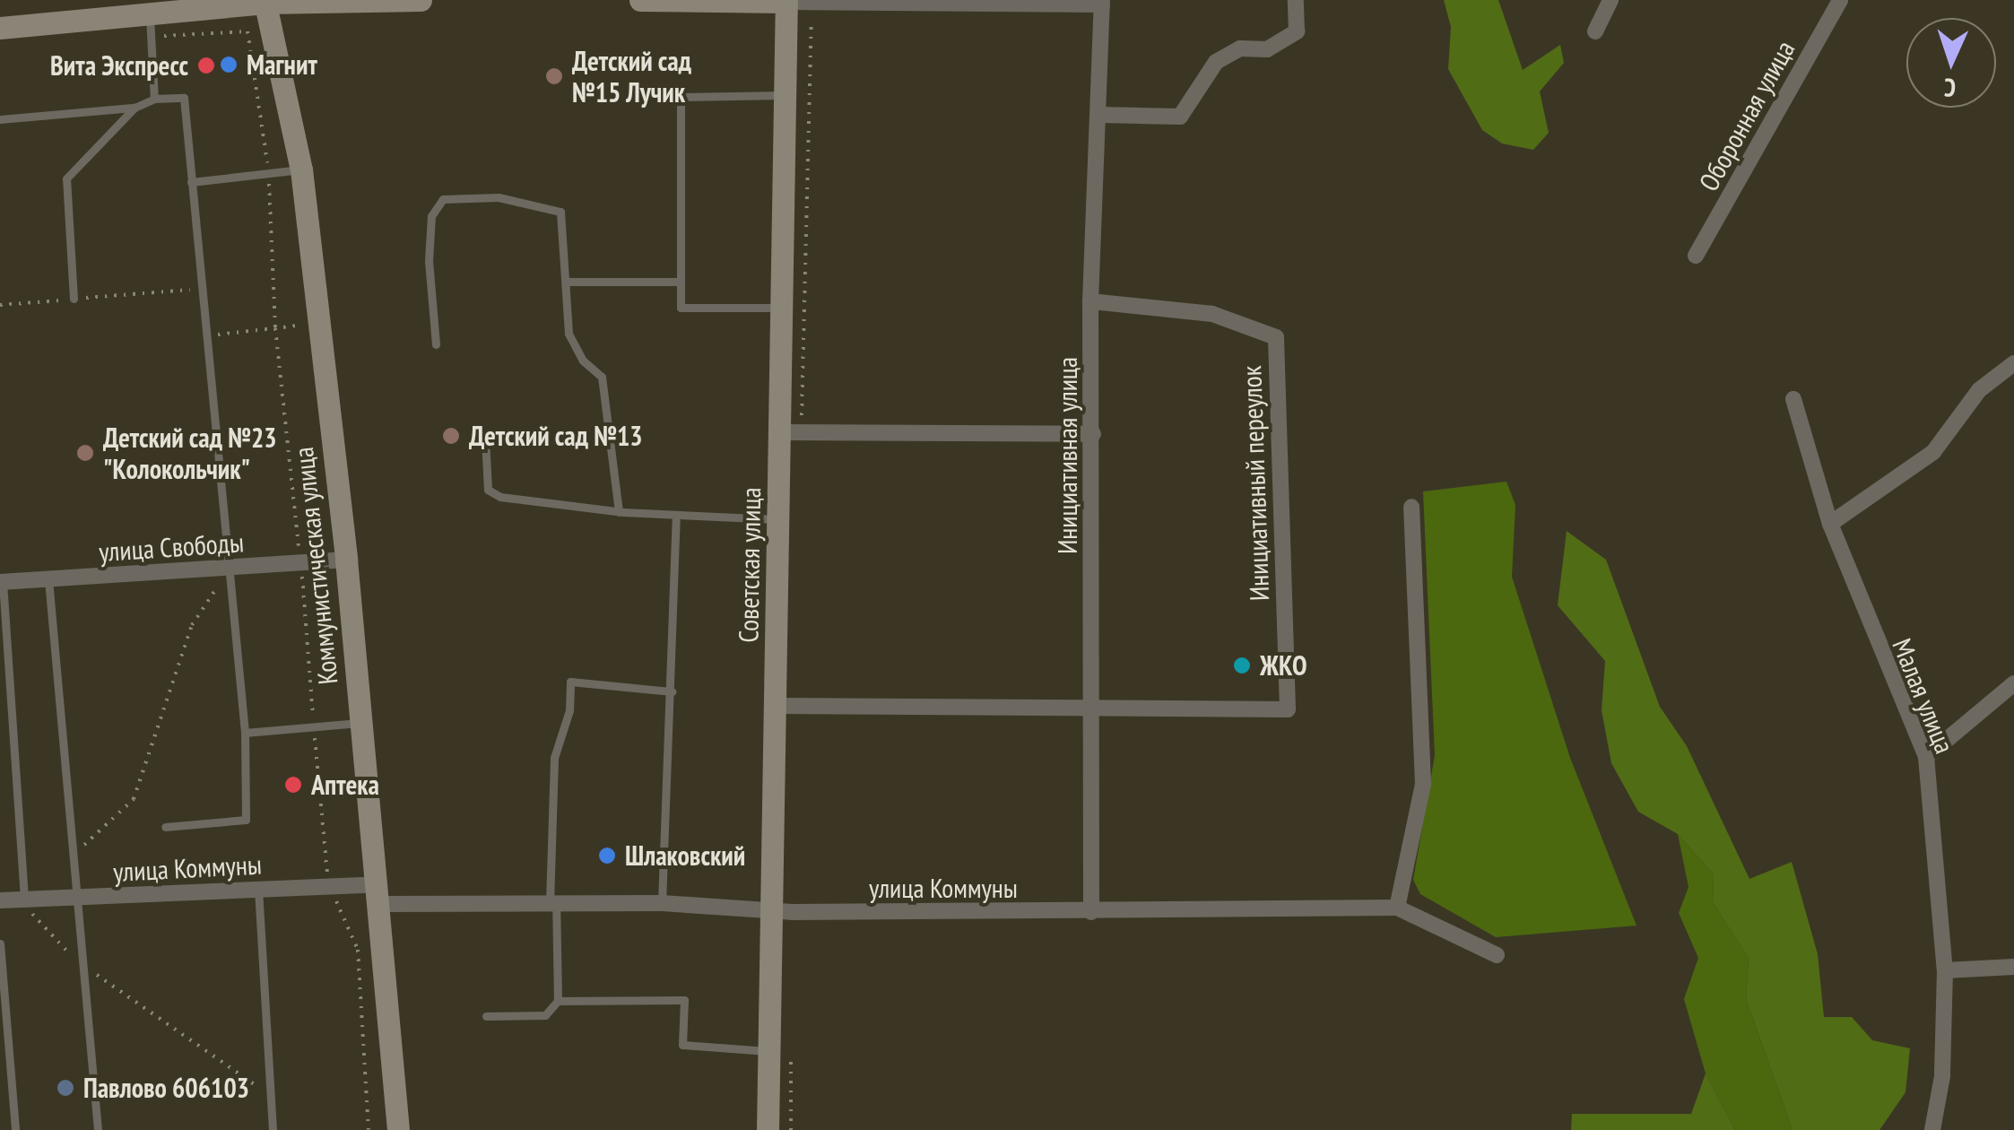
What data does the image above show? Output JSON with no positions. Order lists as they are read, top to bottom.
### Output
{
  "streets": {
    "street": [
      "Оборонная улица",
      "Инициативная улица",
      "Инициативный переулок",
      "улица Свободы",
      "Советская улица",
      "Коммунистическая улица",
      "Малая улица",
      "улица Коммуны"
    ]
  },
  "crossings": [
    ["Инициативная улица", "Инициативный переулок"],
    ["Инициативная улица", "улица Коммуны"],
    ["улица Свободы", "Коммунистическая улица"],
    ["Советская улица", "улица Коммуны"],
    ["Коммунистическая улица", "улица Коммуны"]
  ],
  "places": [
    "Магнит",
    "Вита Экспресс",
    "Детский сад №15 Лучик",
    "Детский сад №13",
    "Детский сад №23 \"Колокольчик\"",
    "ЖКО",
    "Аптека",
    "Шлаковский",
    "Павлово 606103"
  ],
  "north": "bottom"
}
